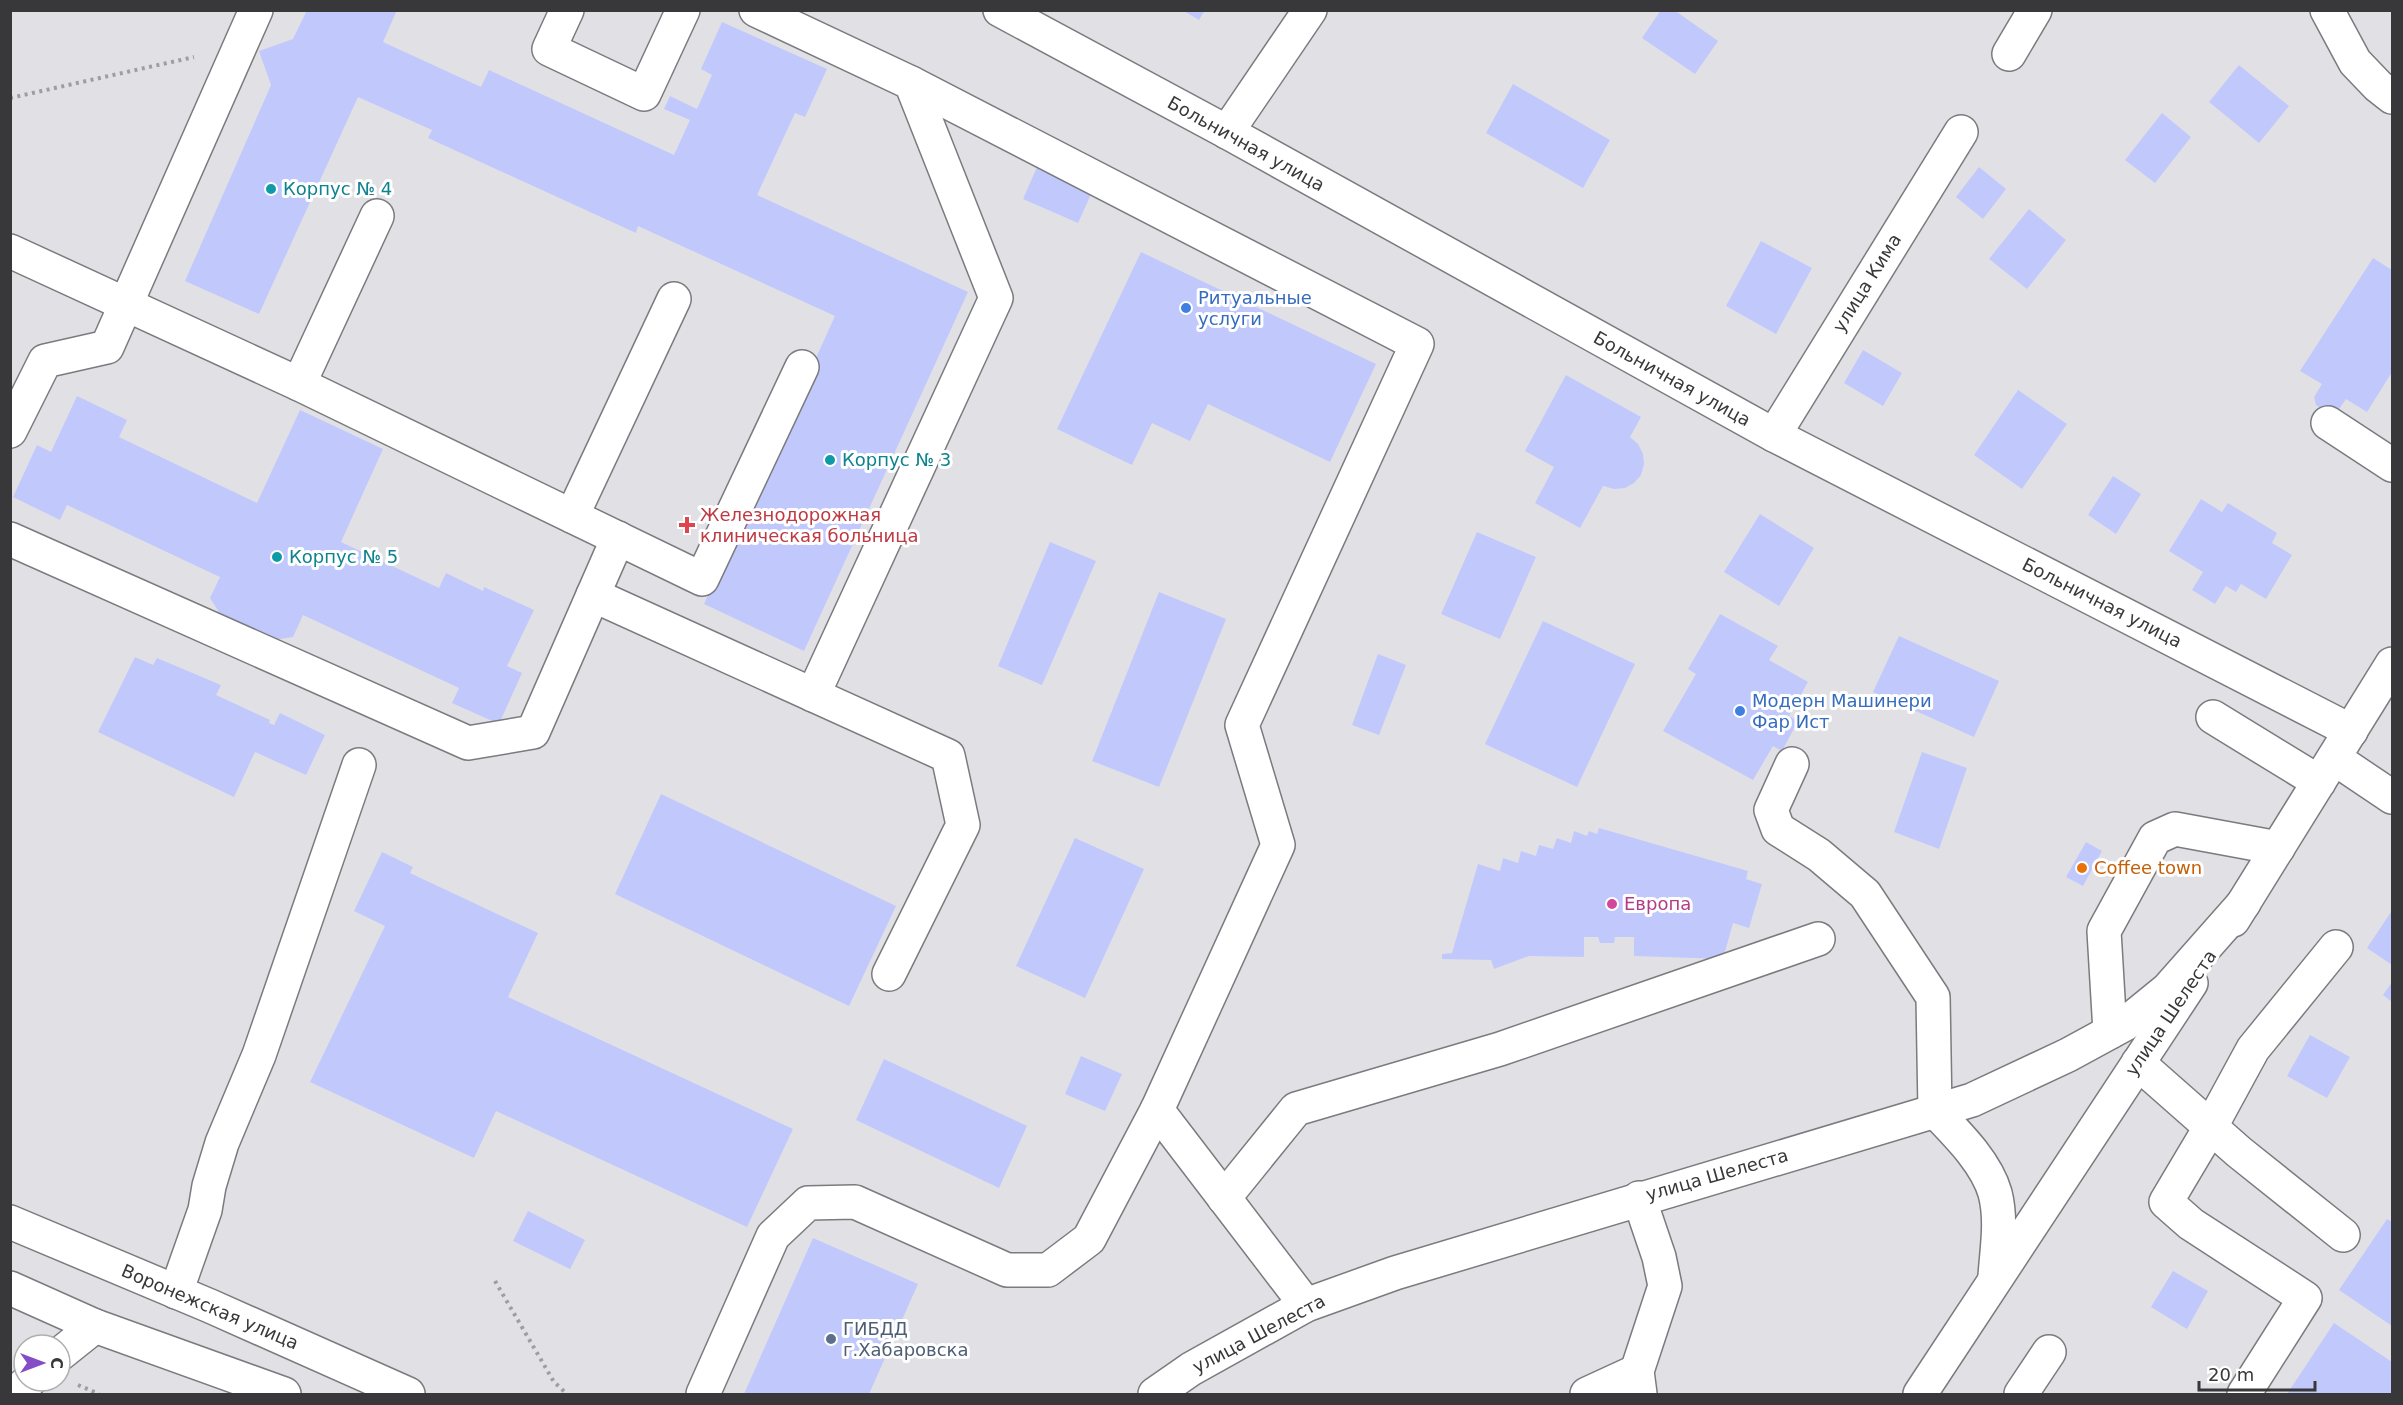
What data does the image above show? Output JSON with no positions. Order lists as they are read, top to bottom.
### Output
{
  "streets": {
    "main road": [
      "Больничная улица",
      "улица Кима",
      "улица Шелеста",
      "Воронежская улица"
    ]
  },
  "crossings": [
    ["Больничная улица", "улица Кима"],
    ["Больничная улица", "улица Шелеста"]
  ],
  "places": {
    "other": [
      "Корпус № 4",
      "Ритуальные услуги",
      "Корпус № 3",
      "Корпус № 5",
      "Модерн Машинери Фар Ист",
      "Coffee town",
      "Европа",
      "ГИБДД г.Хабаровска"
    ],
    "health": ["Железнодорожная клиническая больница"]
  },
  "scale_bar": "20 m",
  "north": "right"
}
